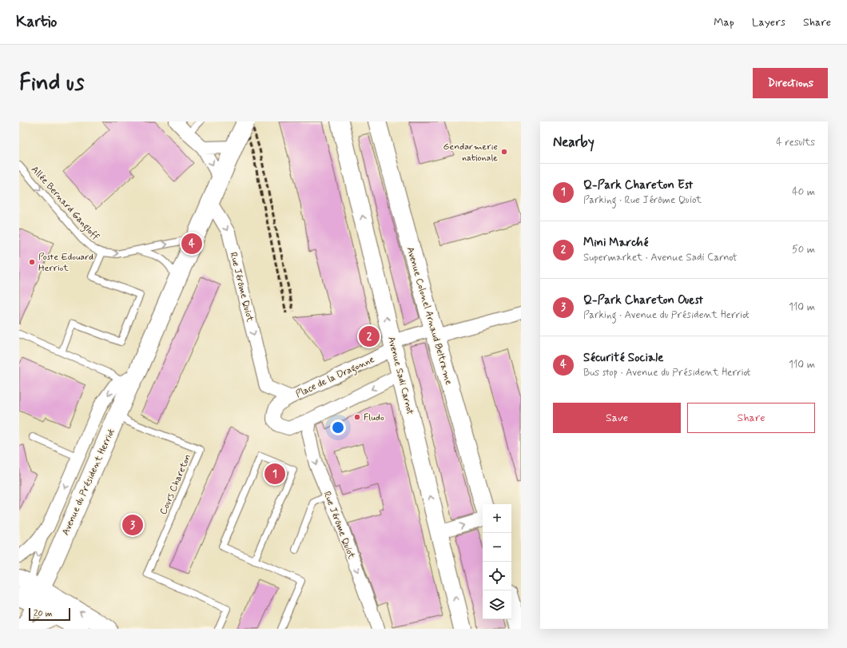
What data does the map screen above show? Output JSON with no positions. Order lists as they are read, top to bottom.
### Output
{
  "streets": {
    "main road": ["Avenue Colonel Arnaud Beltrame", "Avenue Sadi Carnot", "Avenue du Président Herriot"],
    "street": ["Rue Jérôme Quiot", "Place de la Dragonne"],
    "lane": ["Allée Bernard Gangloff", "Cours Chareton"]
  },
  "crossings": [
    ["Allée Bernard Gangloff", "Avenue du Président Herriot"],
    ["Rue Jérôme Quiot", "Place de la Dragonne"],
    ["Rue Jérôme Quiot", "Avenue du Président Herriot"],
    ["Avenue Colonel Arnaud Beltrame", "Place de la Dragonne"],
    ["Avenue Sadi Carnot", "Place de la Dragonne"],
    ["Avenue du Président Herriot", "Cours Chareton"]
  ],
  "one_way": ["Allée Bernard Gangloff", "Rue Jérôme Quiot", "Avenue Sadi Carnot"],
  "places": ["Gendarmerie nationale", "Poste Edouard Herriot", "Fludo"],
  "scale_bar": "20 m",
  "page": {
    "header": "Kartio",
    "nav": ["Map", "Layers", "Share"],
    "buttons": [
      "Directions",
      ["Save", "Share"]
    ],
    "title": "Find us",
    "heading": ["Nearby", "4 results"],
    "list": [
      {
        "mark": "1",
        "name": "Q-Park Chareton Est",
        "note": "Parking · Rue Jérôme Quiot",
        "value": "40 m"
      },
      {
        "mark": "2",
        "name": "Mini Marché",
        "note": "Supermarket · Avenue Sadi Carnot",
        "value": "50 m"
      },
      {
        "mark": "3",
        "name": "Q-Park Chareton Ouest",
        "note": "Parking · Avenue du Président Herriot",
        "value": "110 m"
      },
      {
        "mark": "4",
        "name": "Sécurité Sociale",
        "note": "Bus stop · Avenue du Président Herriot",
        "value": "110 m"
      }
    ],
    "pins": [
      "4",
      "2",
      "1",
      "3"
    ],
    "map_buttons": ["+", "−"],
    "scale": "20 m"
  }
}
